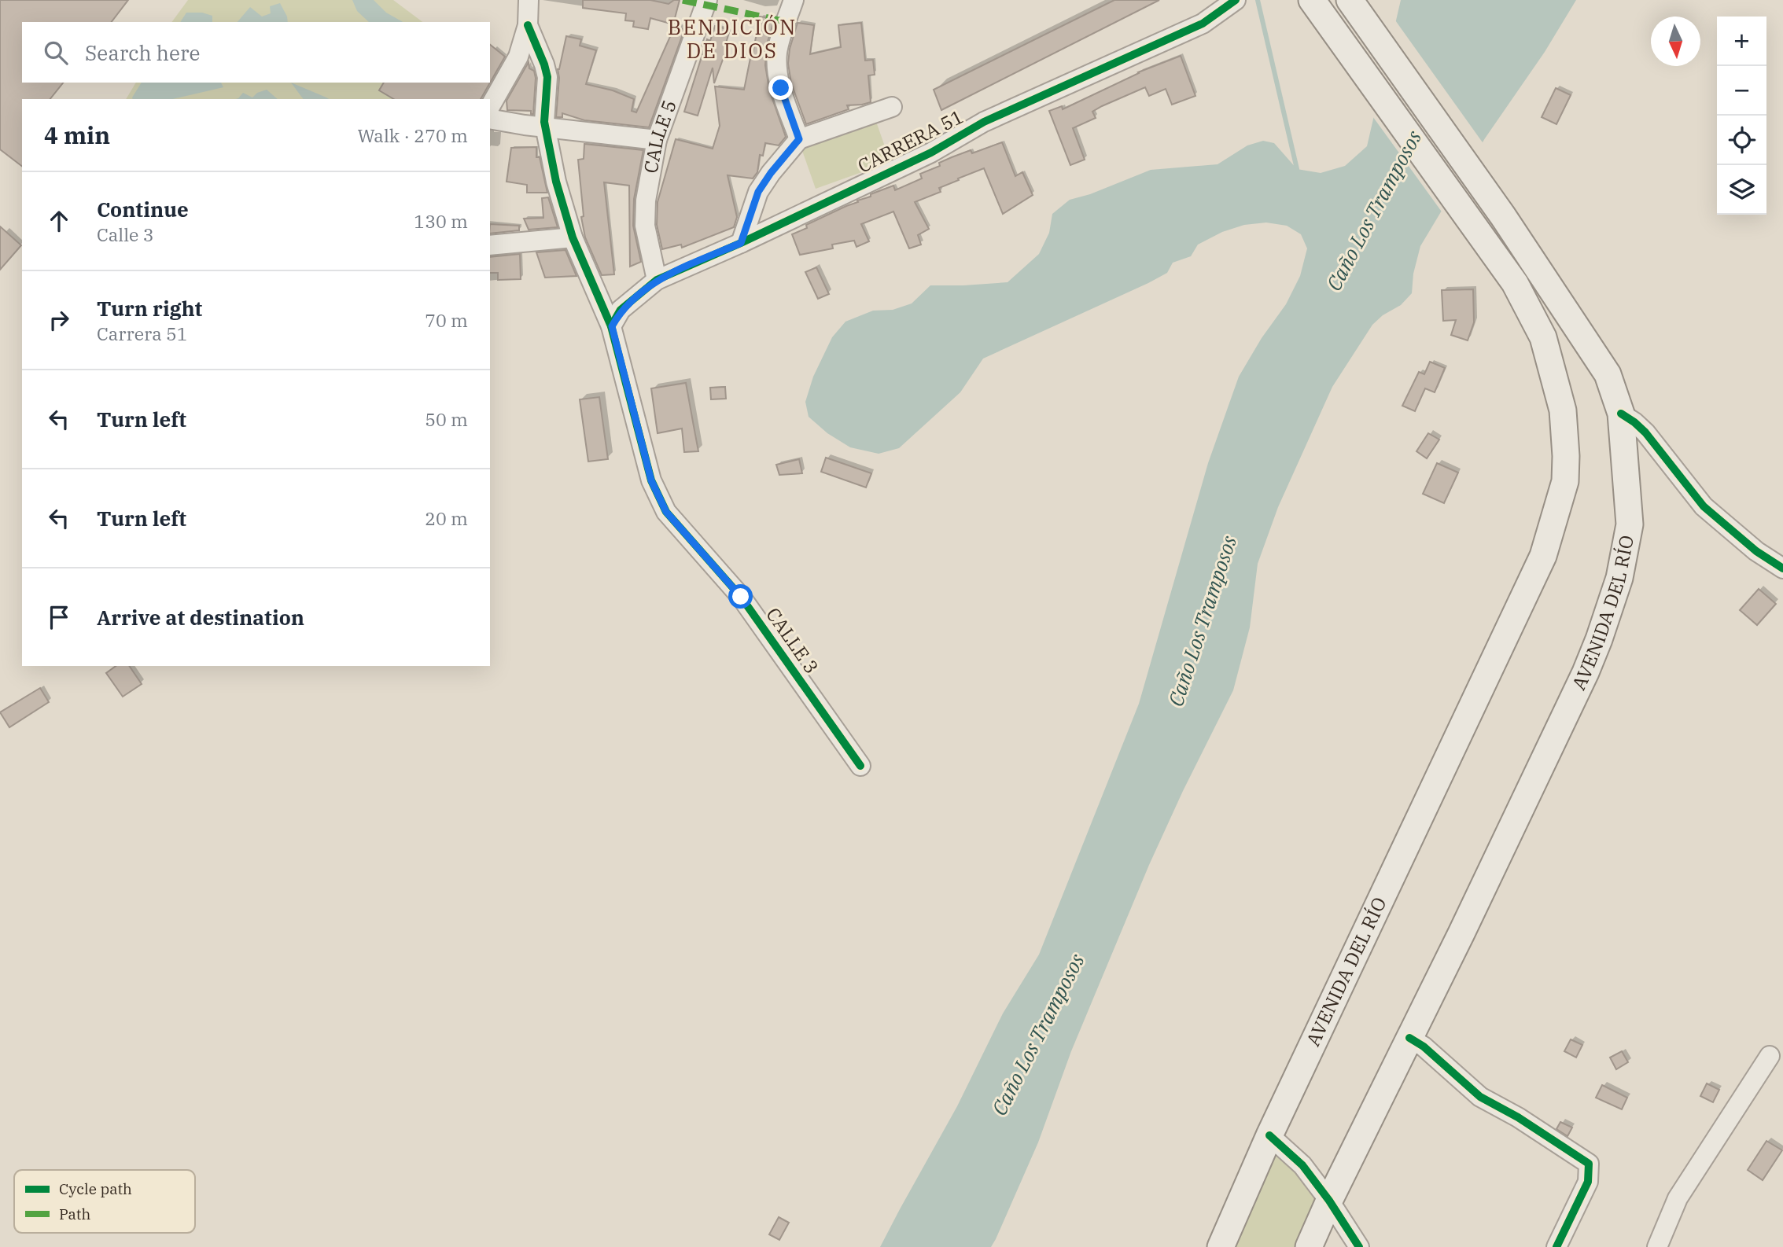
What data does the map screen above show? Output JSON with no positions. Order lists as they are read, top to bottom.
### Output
{
  "streets": {
    "main road": ["AVENIDA DEL RÍO"],
    "street": ["CALLE 5", "CARRERA 51", "CALLE 3"]
  },
  "crossings": [
    ["CALLE 5", "CARRERA 51"],
    ["CARRERA 51", "CALLE 3"]
  ],
  "districts": ["BENDICIÓN DE DIOS"],
  "water": ["Caño Los Tramposos"],
  "legend": ["Cycle path", "Path"],
  "north": "bottom",
  "page": {
    "map_buttons": ["+", "−"],
    "search": "Search here",
    "heading": ["4 min", "Walk · 270 m"],
    "list": [
      ["Continue", "Calle 3", "130 m"],
      ["Turn right", "Carrera 51", "70 m"],
      ["Turn left", "50 m"],
      ["Turn left", "20 m"],
      "Arrive at destination"
    ]
  }
}
